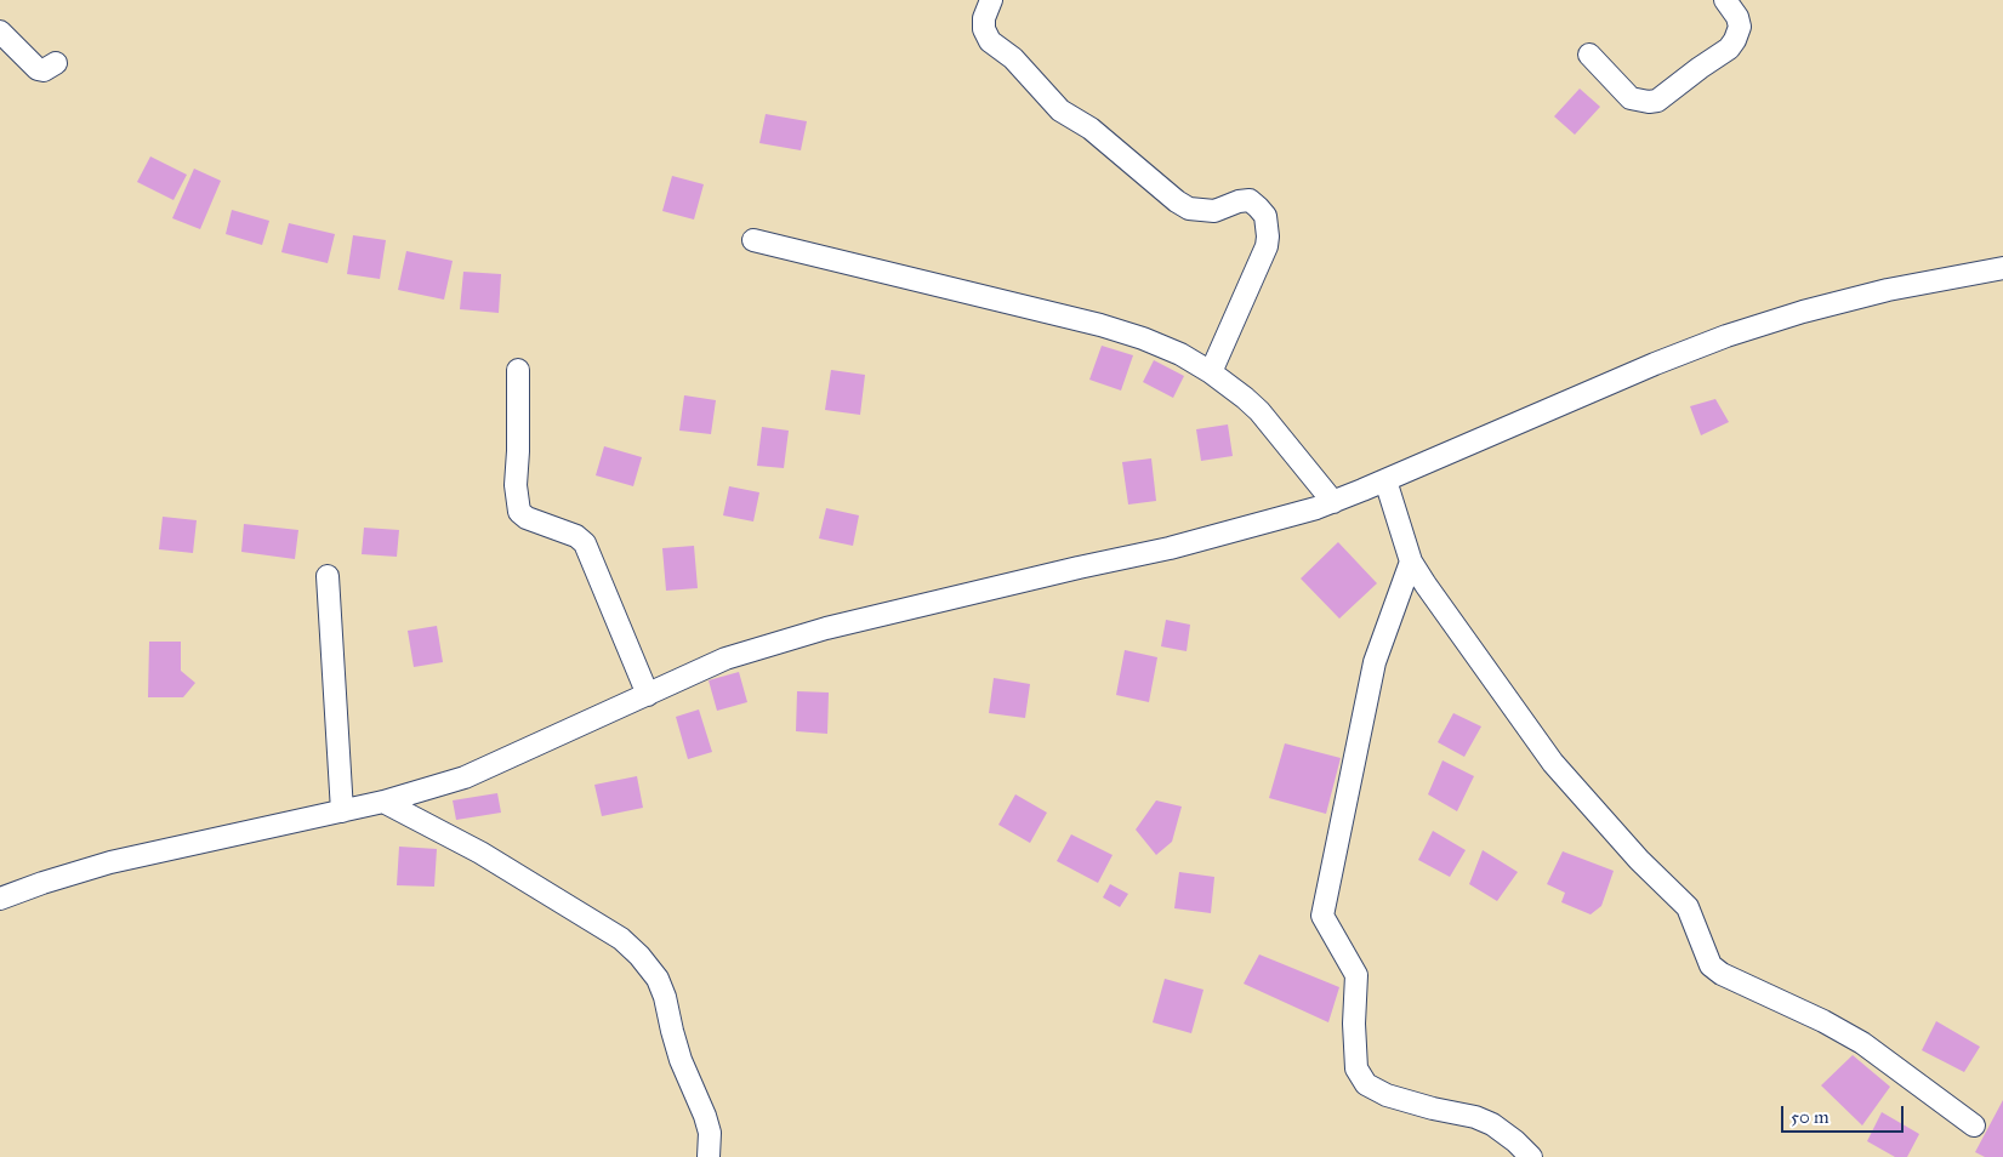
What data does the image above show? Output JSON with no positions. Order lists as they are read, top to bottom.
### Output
{
  "scale_bar": "50 m"
}
